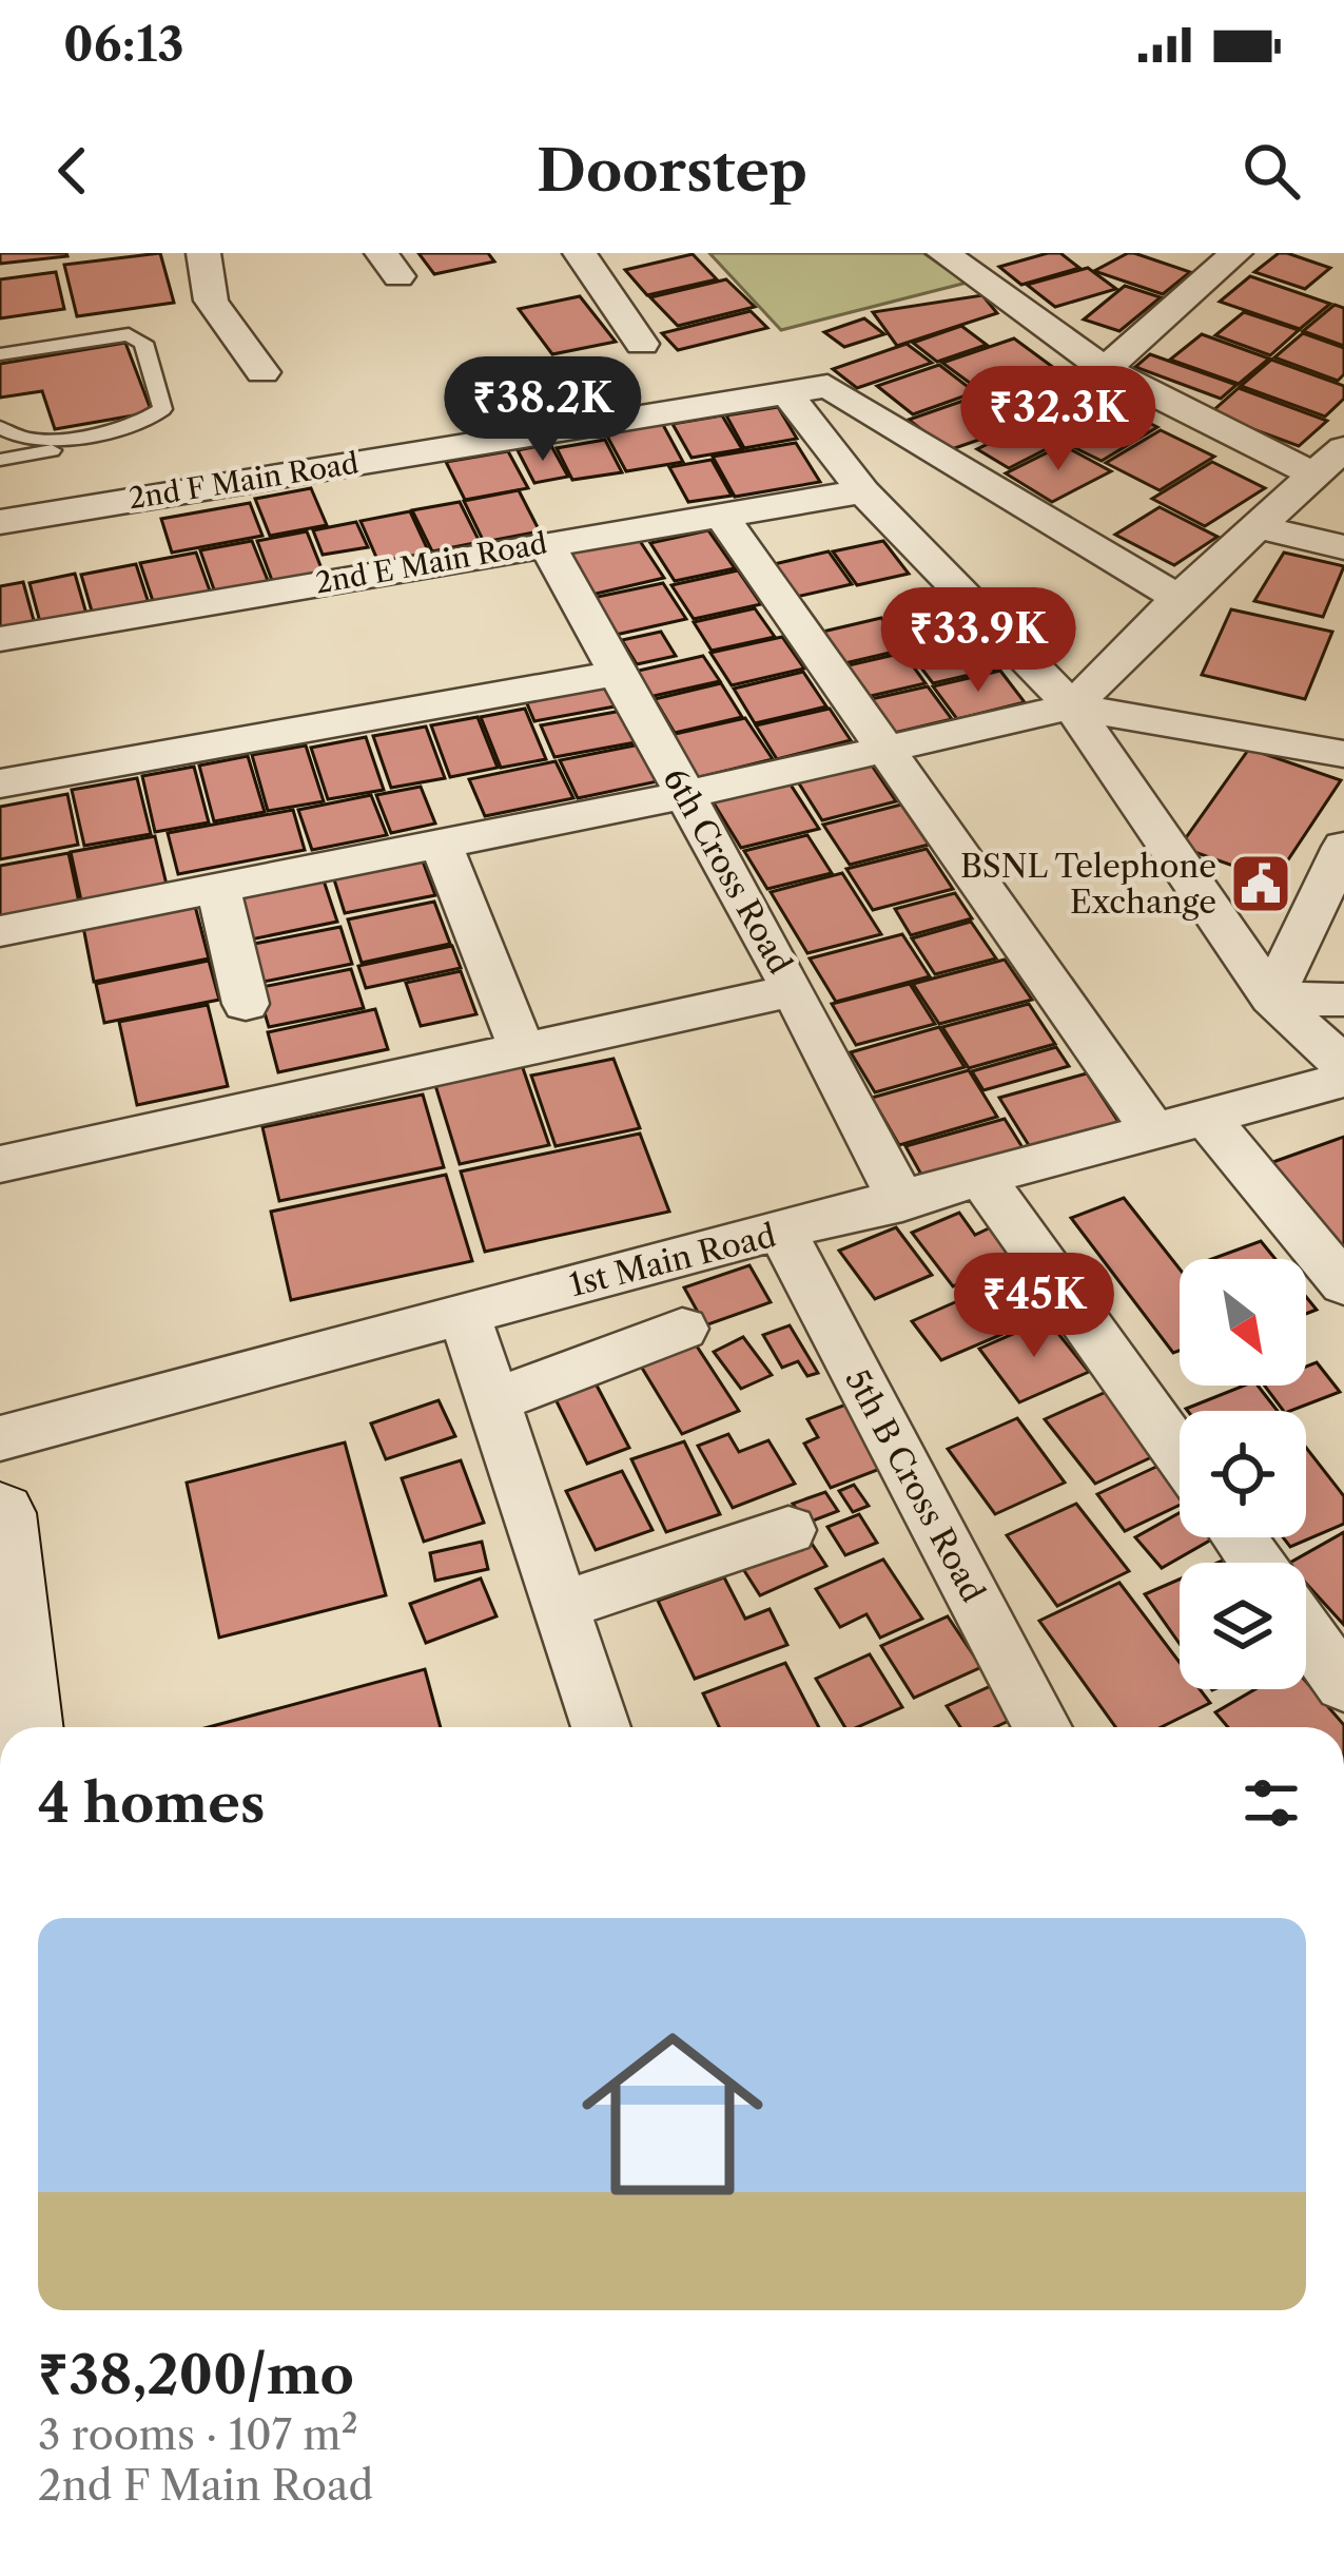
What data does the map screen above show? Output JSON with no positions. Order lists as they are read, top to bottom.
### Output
{
  "streets": {
    "street": [
      "2nd F Main Road",
      "2nd E Main Road",
      "6th Cross Road",
      "1st Main Road",
      "5th B Cross Road"
    ]
  },
  "crossings": [
    ["2nd E Main Road", "6th Cross Road"],
    ["6th Cross Road", "1st Main Road"],
    ["1st Main Road", "5th B Cross Road"]
  ],
  "places": {
    "public building": ["BSNL Telephone Exchange"]
  },
  "north": "bottom right",
  "page": {
    "status": "06:13",
    "header": "Doorstep",
    "price": [
      "₹38.2K",
      "₹32.3K",
      "₹33.9K",
      "₹45K"
    ],
    "heading": "4 homes",
    "list": [
      {
        "name": "₹38,200/mo",
        "note": "3 rooms · 107 m² · 2nd F Main Road"
      }
    ]
  }
}
